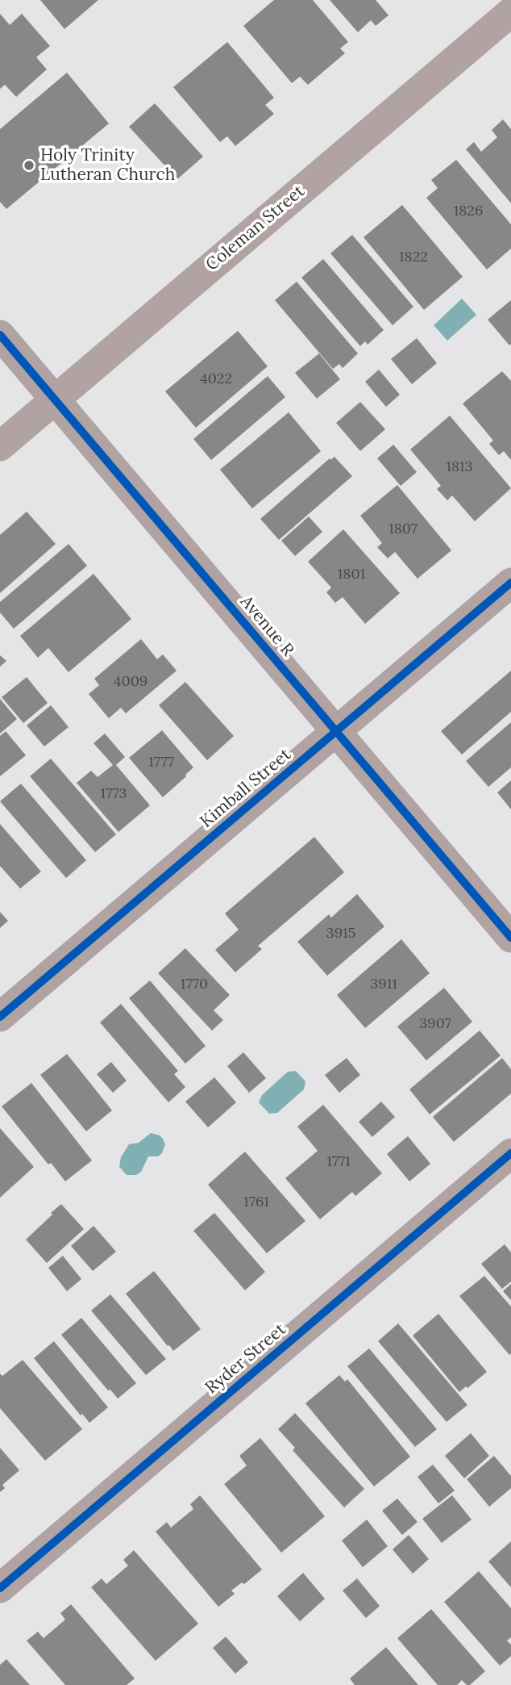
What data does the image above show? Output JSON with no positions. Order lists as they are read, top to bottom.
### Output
{
  "streets": {
    "street": [
      "Coleman Street",
      "Avenue R",
      "Kimball Street",
      "Ryder Street"
    ]
  },
  "crossings": [
    ["Coleman Street", "Avenue R"],
    ["Avenue R", "Kimball Street"]
  ],
  "places": ["Holy Trinity Lutheran Church"],
  "house_numbers": [
    "1826",
    "1822",
    "4022",
    "1813",
    "1807",
    "1801",
    "4009",
    "1777",
    "1773",
    "3915",
    "1770",
    "3911",
    "3907",
    "1771",
    "1761"
  ]
}
